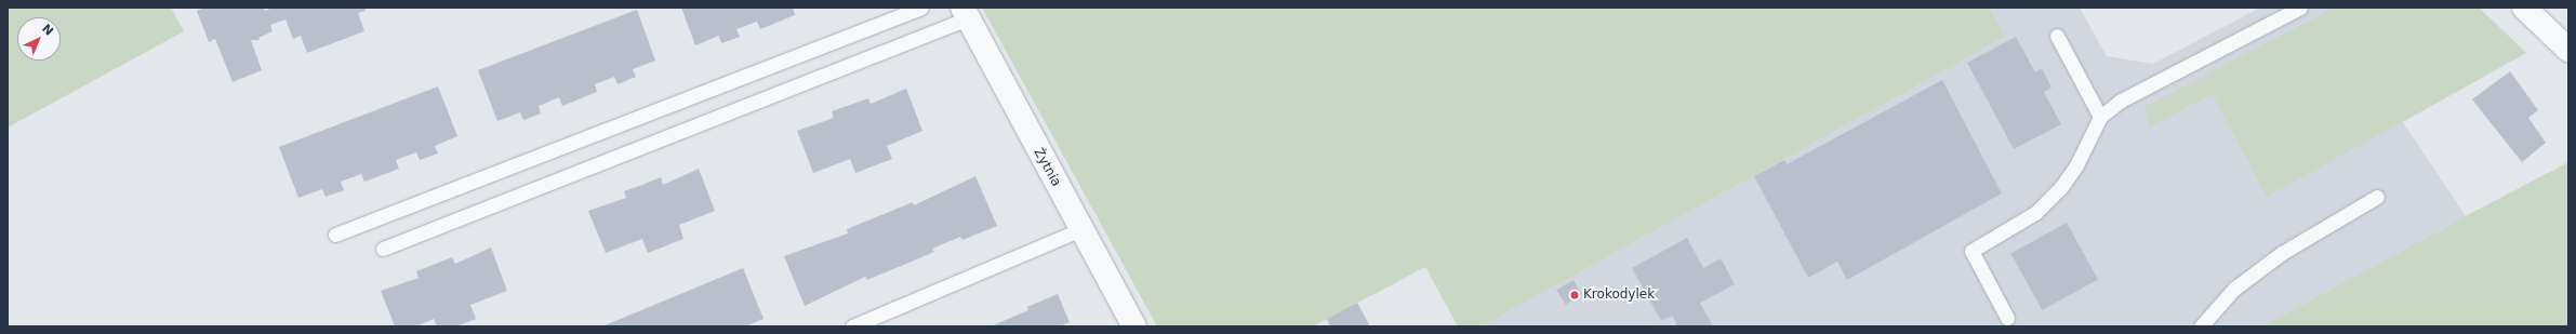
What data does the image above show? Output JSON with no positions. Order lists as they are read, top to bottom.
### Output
{
  "streets": {
    "street": ["Żytnia"]
  },
  "places": ["Krokodylek"],
  "north": "top right"
}
